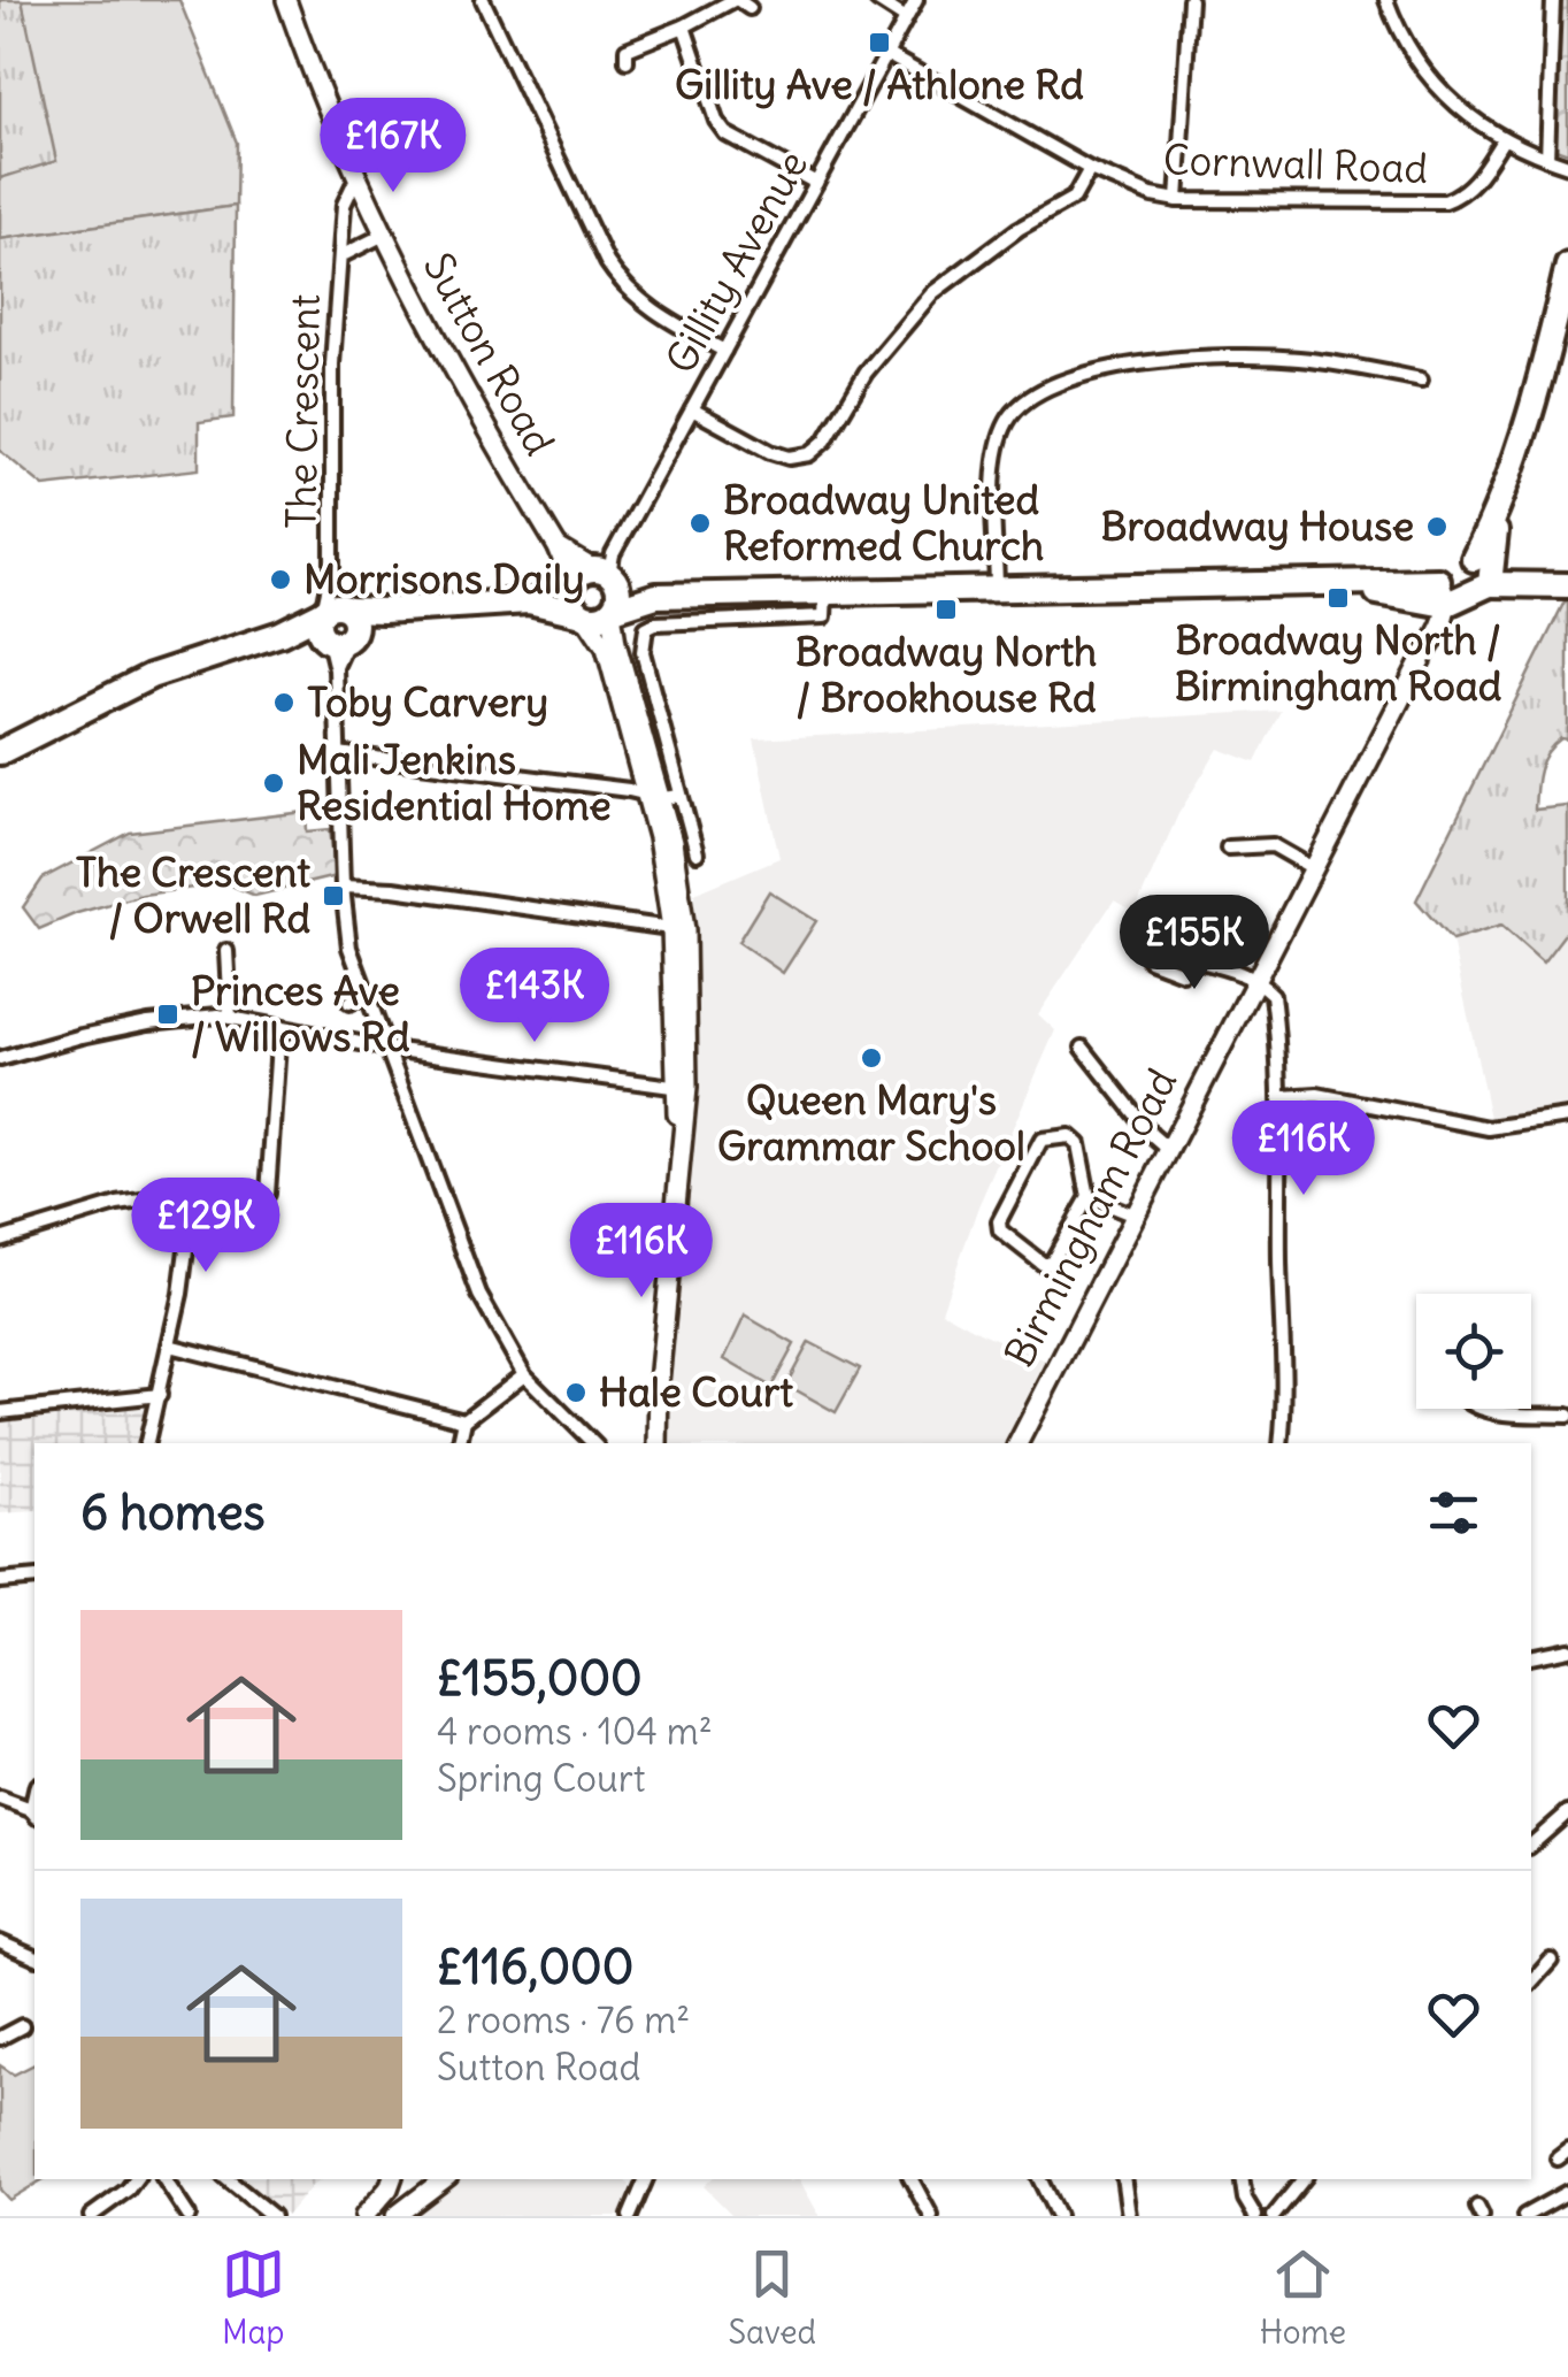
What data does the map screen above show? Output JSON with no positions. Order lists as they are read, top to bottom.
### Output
{
  "streets": {
    "street": [
      "Cornwall Road",
      "Gillity Avenue",
      "Sutton Road",
      "The Crescent",
      "Birmingham Road"
    ]
  },
  "crossings": [
    ["Cornwall Road", "Gillity Avenue"],
    ["Gillity Avenue", "Sutton Road"],
    ["Sutton Road", "The Crescent"]
  ],
  "places": {
    "transit": [
      "Gillity Ave / Athlone Rd",
      "Broadway North / Birmingham Road",
      "Broadway North / Brookhouse Rd",
      "The Crescent / Orwell Rd",
      "Princes Ave / Willows Rd"
    ],
    "other": [
      "Broadway United Reformed Church",
      "Broadway House",
      "Morrisons Daily",
      "Toby Carvery",
      "Mali Jenkins Residential Home",
      "Queen Mary's Grammar School",
      "Hale Court"
    ]
  },
  "page": {
    "price": [
      "£167K",
      "£155K",
      "£143K",
      "£116K",
      "£129K",
      "£116K"
    ],
    "heading": "6 homes",
    "list": [
      {
        "name": "£155,000",
        "note": "4 rooms · 104 m² · Spring Court"
      },
      {
        "name": "£116,000",
        "note": "2 rooms · 76 m² · Sutton Road"
      }
    ],
    "tabs": ["Map", "Saved", "Home"]
  }
}
